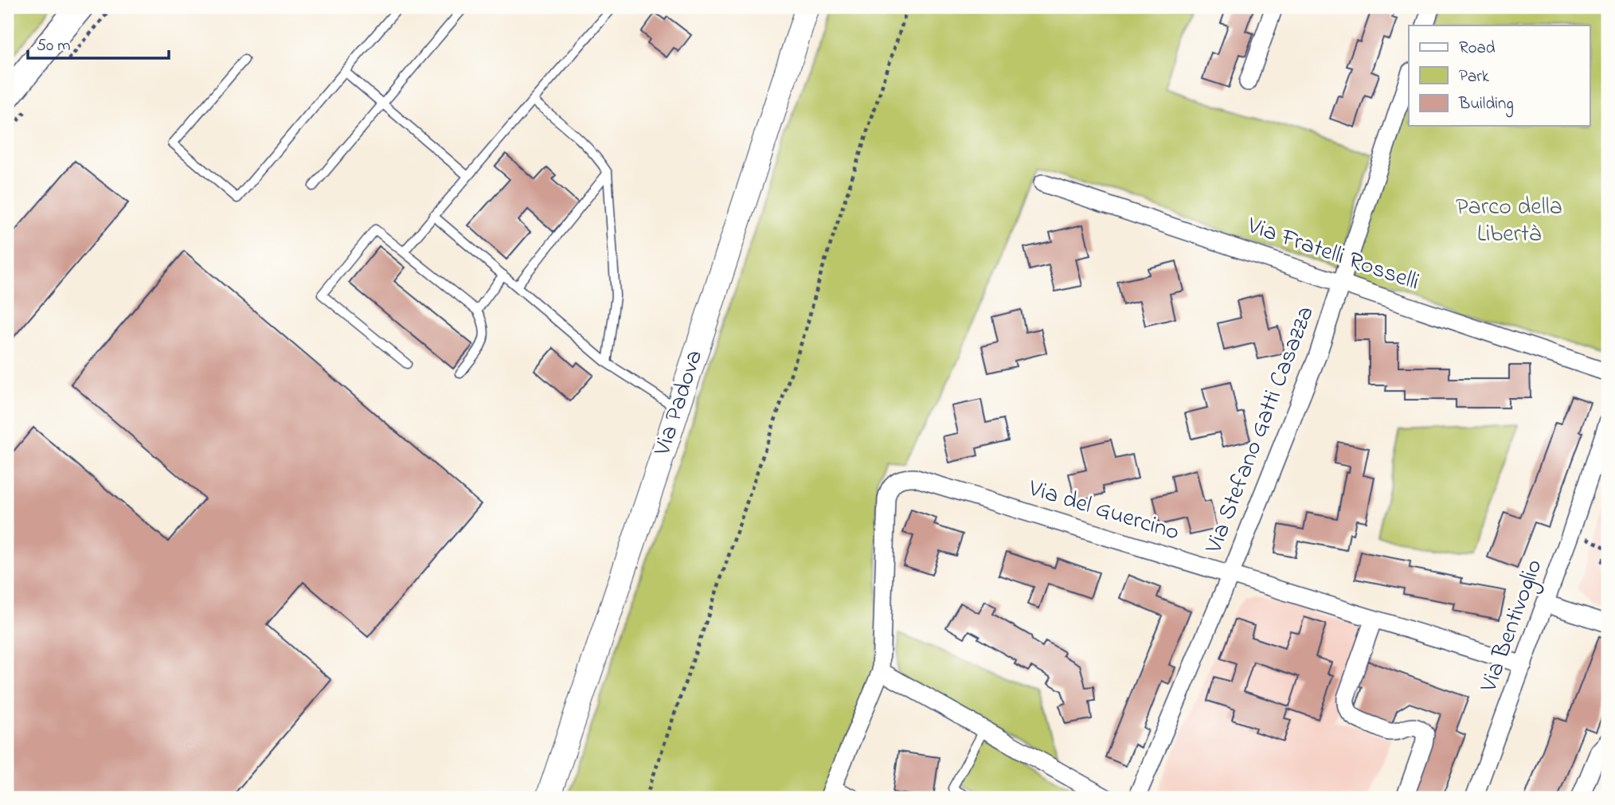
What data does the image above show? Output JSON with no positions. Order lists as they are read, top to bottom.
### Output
{
  "streets": {
    "main road": ["Via Padova"],
    "street": [
      "Via Fratelli Rosselli",
      "Via Stefano Gatti Casazza",
      "Via del Guercino",
      "Via Bentivoglio"
    ]
  },
  "crossings": [
    ["Via Fratelli Rosselli", "Via Stefano Gatti Casazza"],
    ["Via Stefano Gatti Casazza", "Via del Guercino"],
    ["Via del Guercino", "Via Bentivoglio"]
  ],
  "parks": ["Parco della Libertà"],
  "legend": ["Road", "Park", "Building"],
  "scale_bar": "50 m"
}
